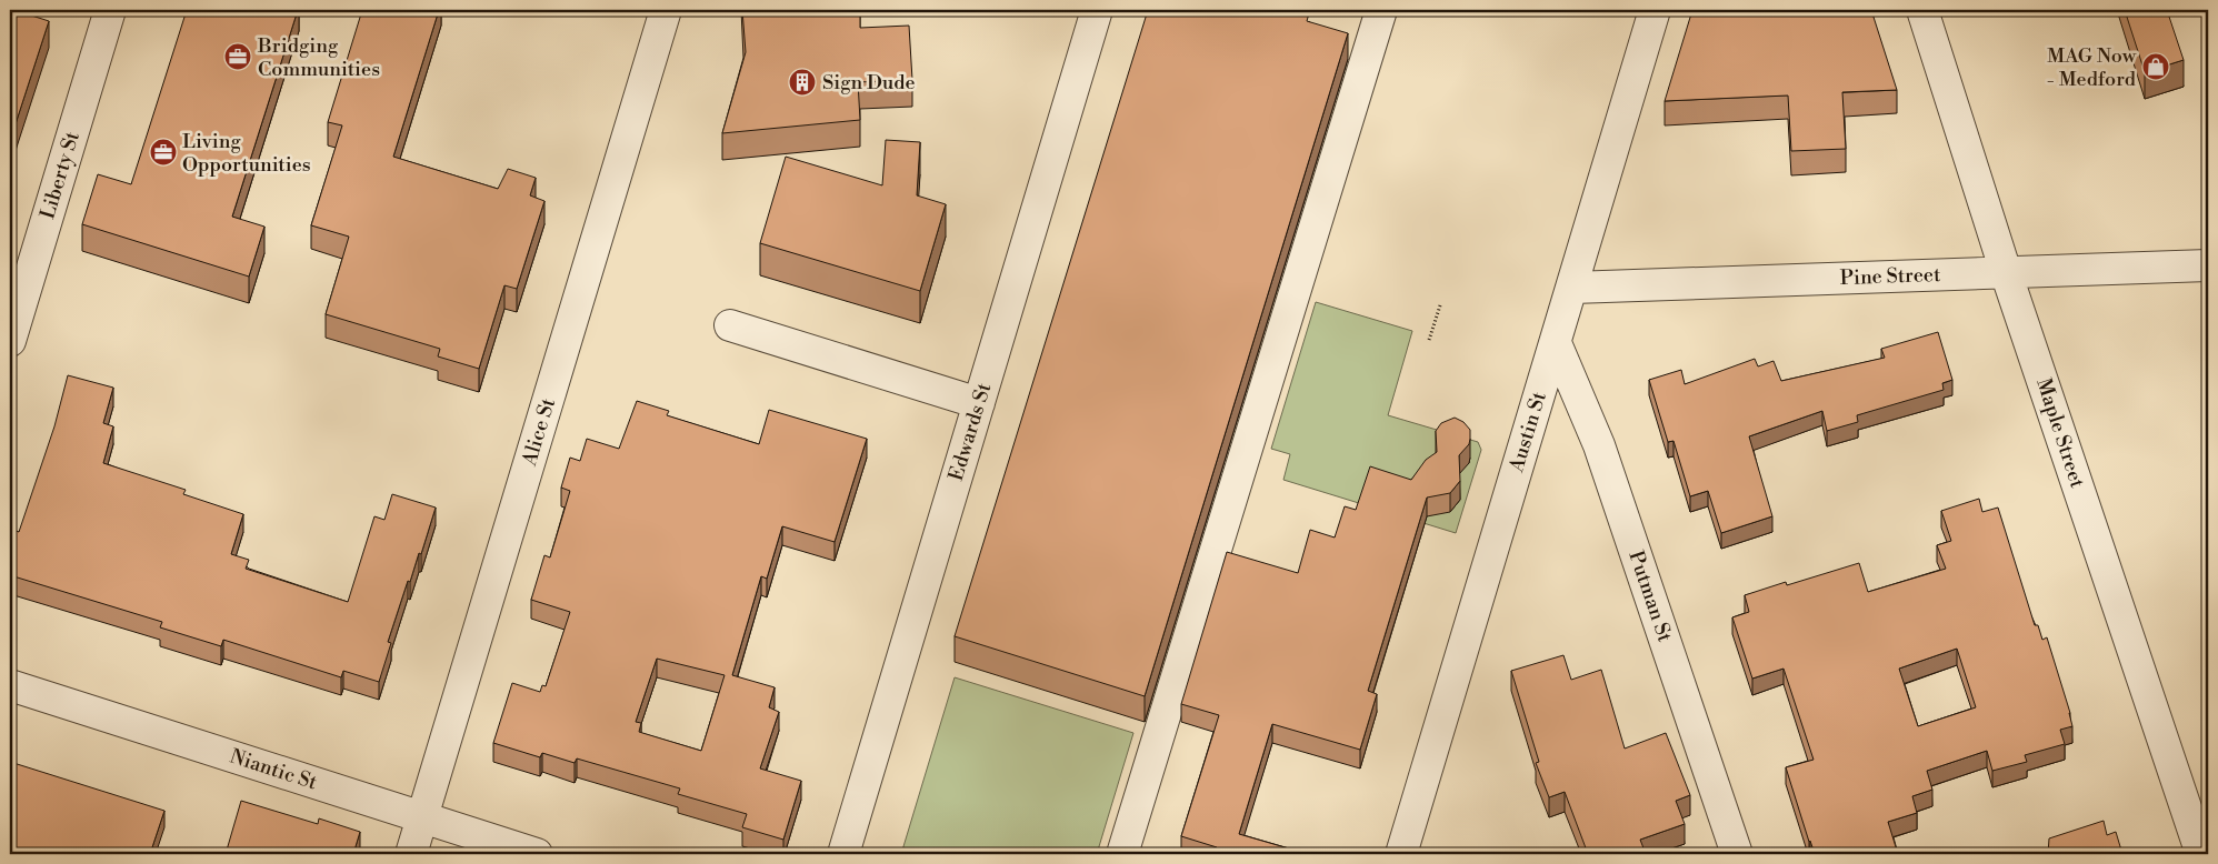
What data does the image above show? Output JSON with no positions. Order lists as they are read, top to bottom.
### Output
{
  "streets": {
    "street": [
      "Liberty St",
      "Pine Street",
      "Alice St",
      "Edwards St",
      "Austin St",
      "Maple Street",
      "Putman St",
      "Niantic St"
    ]
  },
  "crossings": [
    ["Pine Street", "Austin St"],
    ["Pine Street", "Maple Street"],
    ["Alice St", "Niantic St"],
    ["Austin St", "Putman St"]
  ],
  "places": {
    "office": ["Bridging Communities", "Living Opportunities"],
    "shop": ["MAG Now - Medford"],
    "building": ["Sign Dude"]
  }
}
